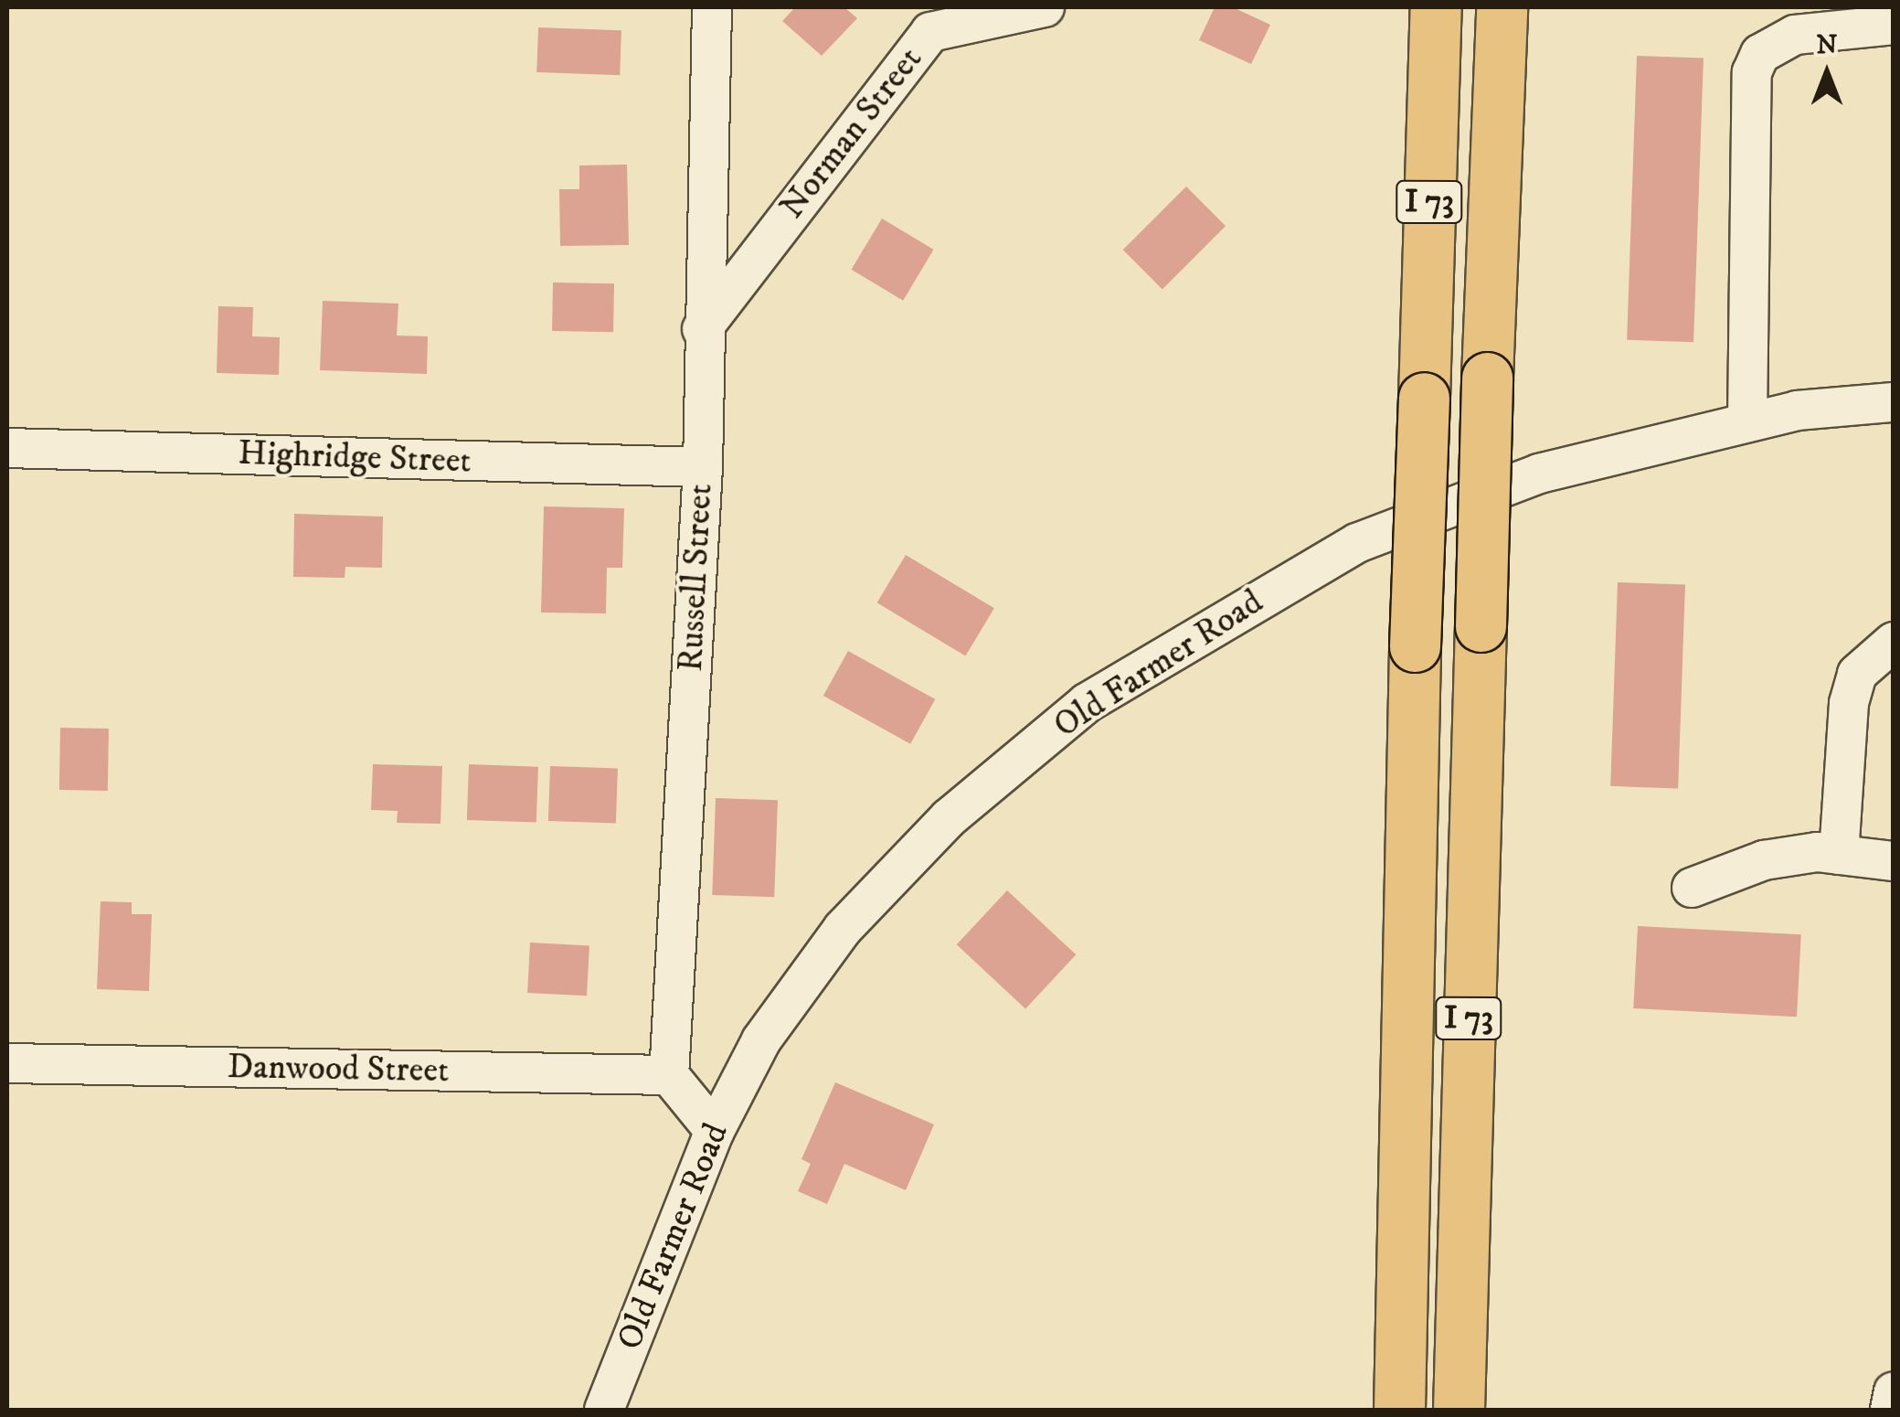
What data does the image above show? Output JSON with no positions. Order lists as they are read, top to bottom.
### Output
{
  "streets": {
    "highway": ["I 73"],
    "street": [
      "Norman Street",
      "Highridge Street",
      "Russell Street",
      "Old Farmer Road",
      "Danwood Street"
    ]
  },
  "crossings": [
    ["Norman Street", "Russell Street"],
    ["Highridge Street", "Russell Street"],
    ["Russell Street", "Danwood Street"]
  ],
  "north": "top"
}
